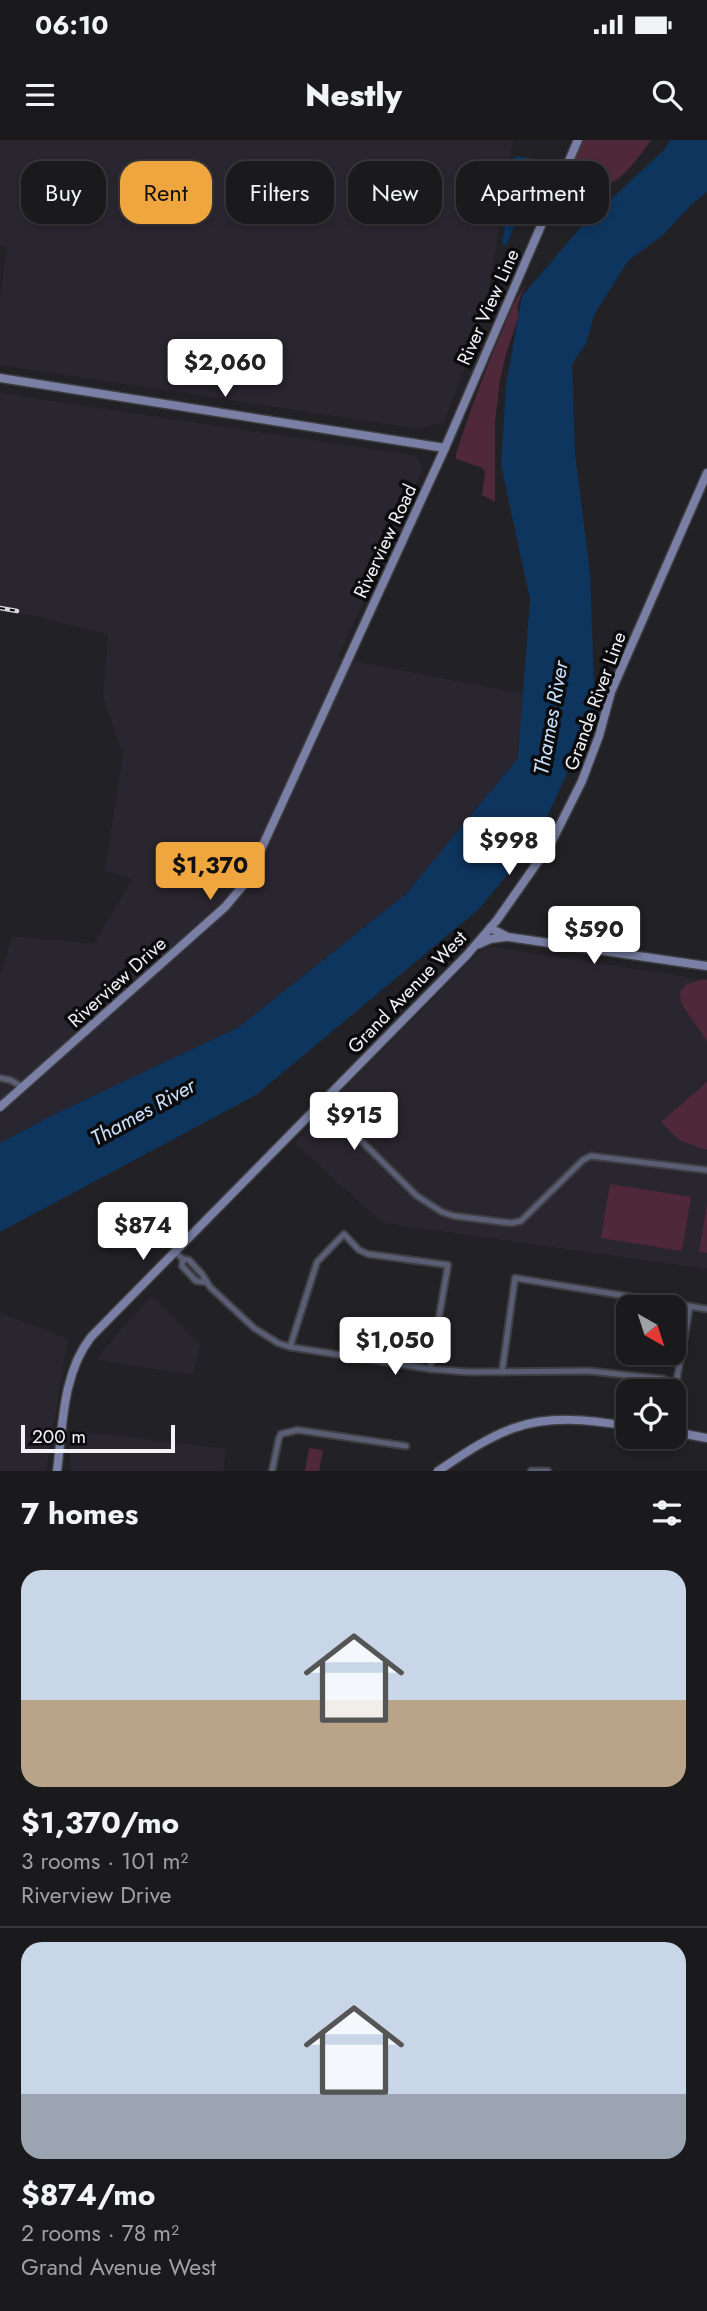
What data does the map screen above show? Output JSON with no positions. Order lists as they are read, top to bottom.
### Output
{
  "streets": {
    "main road": [
      "River View Line",
      "Riverview Road",
      "Grande River Line",
      "Riverview Drive",
      "Grand Avenue West"
    ]
  },
  "crossings": [
    ["River View Line", "Riverview Road"],
    ["Riverview Road", "Riverview Drive"],
    ["Grande River Line", "Grand Avenue West"]
  ],
  "water": ["Thames River"],
  "scale_bar": "200 m",
  "north": "bottom right",
  "page": {
    "status": "06:10",
    "header": "Nestly",
    "chip": [
      "Buy",
      "Rent",
      "Filters",
      "New",
      "Apartment"
    ],
    "price": [
      "$2,060",
      "$998",
      "$1,370",
      "$590",
      "$915",
      "$874",
      "$1,050"
    ],
    "scale": "200 m",
    "heading": "7 homes",
    "list": [
      {
        "name": "$1,370/mo",
        "note": "3 rooms · 101 m² · Riverview Drive"
      },
      {
        "name": "$874/mo",
        "note": "2 rooms · 78 m² · Grand Avenue West"
      }
    ]
  }
}
